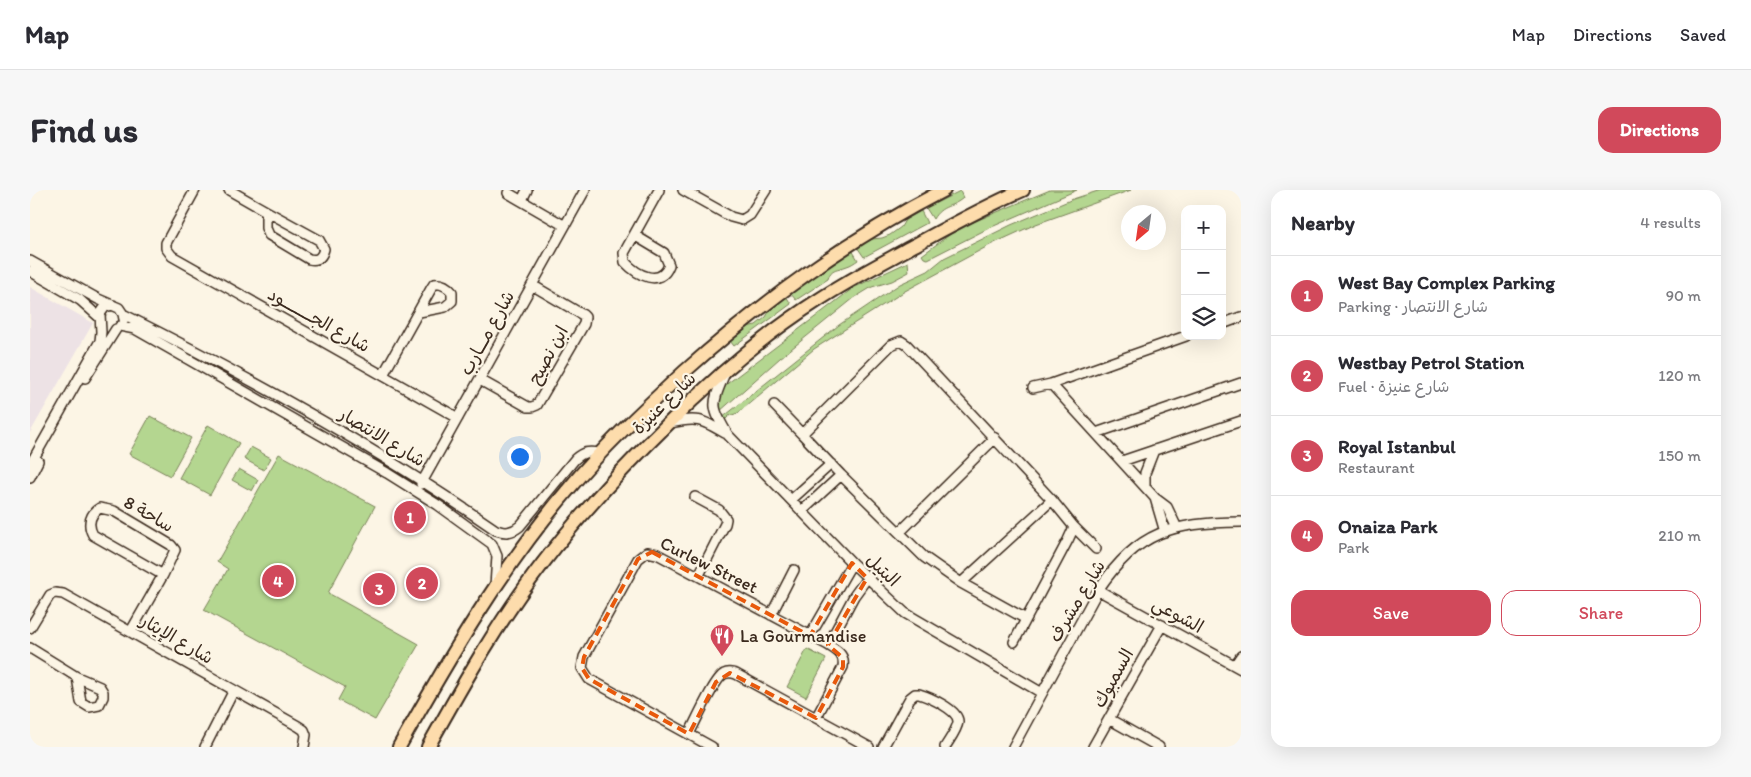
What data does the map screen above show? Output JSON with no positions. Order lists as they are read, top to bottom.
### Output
{
  "streets": {
    "highway": ["شارع عنيزة"],
    "street": [
      "شارع الجــــــــود",
      "شارع مـــارب",
      "ابن نصيح",
      "شارع الانتصار",
      "ساحة 8",
      "Curlew Street",
      "البتيل",
      "شارع مشرف",
      "الشوعي",
      "شارع الإيثار",
      "السمبوك"
    ]
  },
  "crossings": [
    ["شارع الجــــــــود", "شارع مـــارب"],
    ["شارع مـــارب", "ابن نصيح"],
    ["شارع مـــارب", "شارع الانتصار"],
    ["شارع عنيزة", "شارع الانتصار"],
    ["شارع عنيزة", "البتيل"],
    ["ساحة 8", "شارع الإيثار"],
    ["البتيل", "شارع مشرف"],
    ["شارع مشرف", "الشوعي"],
    ["الشوعي", "السمبوك"]
  ],
  "places": {
    "restaurant": ["La Gourmandise"]
  },
  "north": "bottom left",
  "page": {
    "header": "Map",
    "nav": ["Map", "Directions", "Saved"],
    "buttons": [
      "Directions",
      ["Save", "Share"]
    ],
    "title": "Find us",
    "heading": ["Nearby", "4 results"],
    "map_buttons": ["+", "−"],
    "list": [
      {
        "mark": "1",
        "name": "West Bay Complex Parking",
        "note": "Parking · شارع الانتصار",
        "value": "90 m"
      },
      {
        "mark": "2",
        "name": "Westbay Petrol Station",
        "note": "Fuel · شارع عنيزة",
        "value": "120 m"
      },
      {
        "mark": "3",
        "name": "Royal Istanbul",
        "note": "Restaurant",
        "value": "150 m"
      },
      {
        "mark": "4",
        "name": "Onaiza Park",
        "note": "Park",
        "value": "210 m"
      }
    ],
    "pins": [
      "1",
      "4",
      "2",
      "3"
    ]
  }
}
